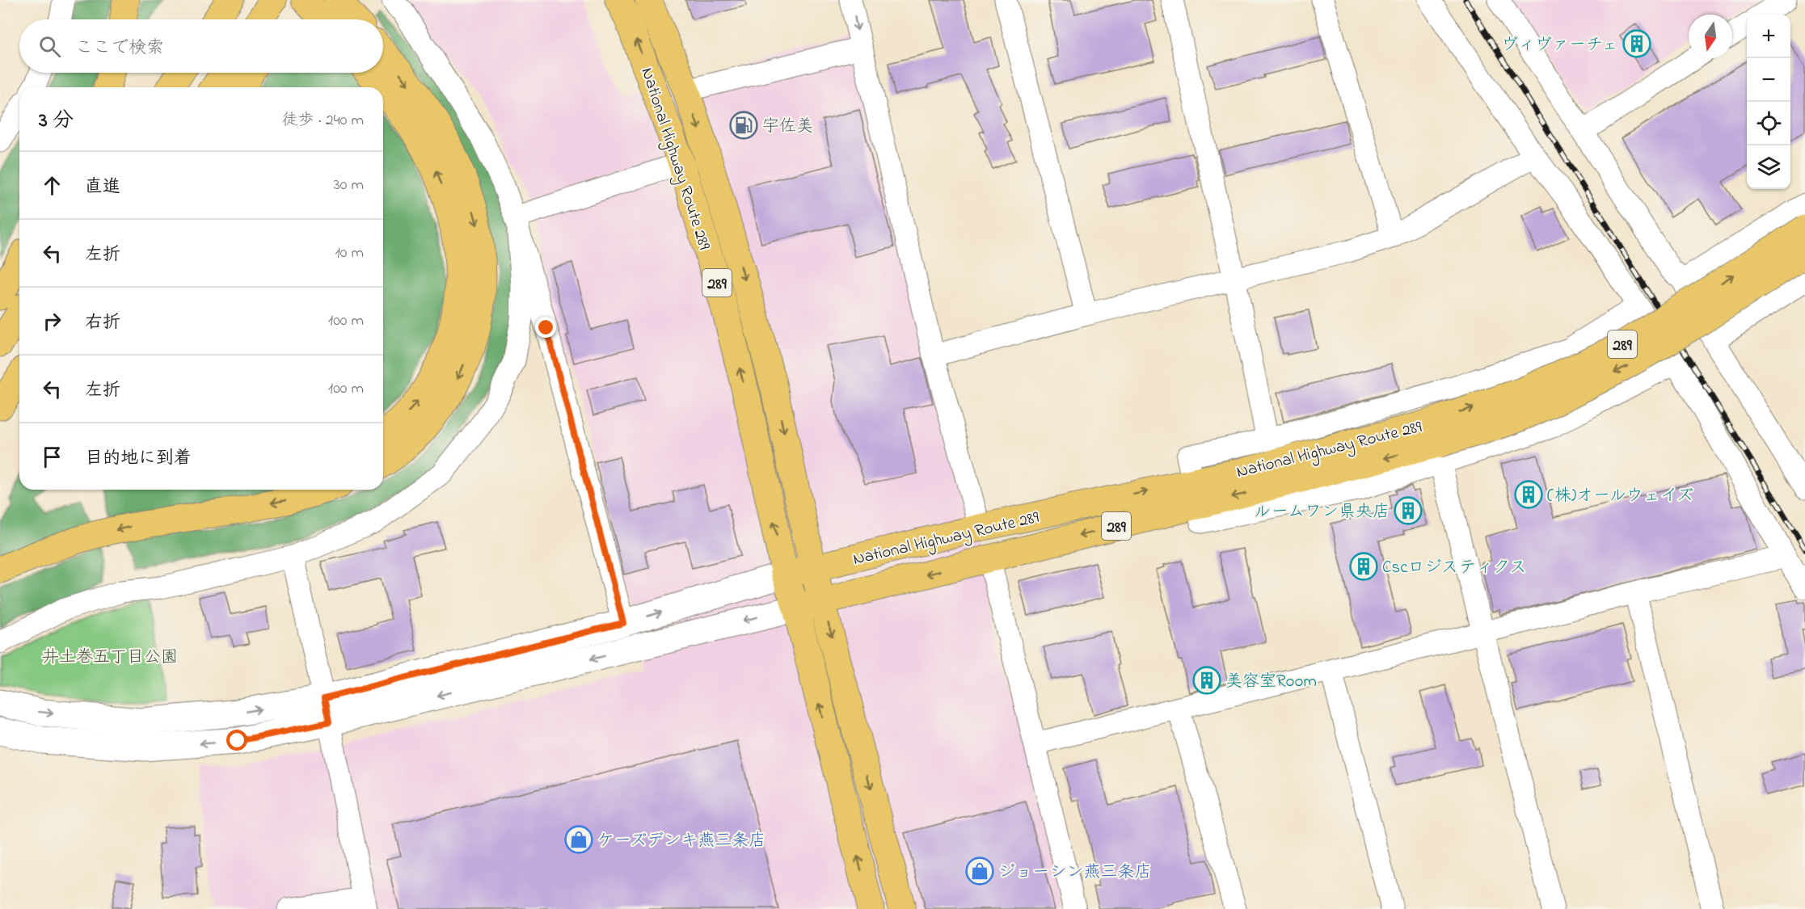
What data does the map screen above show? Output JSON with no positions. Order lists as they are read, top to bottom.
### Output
{
  "streets": {
    "highway": ["National Highway Route 289", "289"]
  },
  "parks": ["井土巻五丁目公園"],
  "places": {
    "building": [
      "ヴィヴァーチェ",
      "(株)オールウェイズ",
      "ルームワン県央店",
      "Cscロジスティクス",
      "美容室Room"
    ],
    "fuel station": ["宇佐美"],
    "shop": ["ケーズデンキ燕三条店", "ジョーシン燕三条店"]
  },
  "north": "bottom",
  "page": {
    "map_buttons": ["+", "−"],
    "search": "ここで検索",
    "heading": ["3 分", "徒歩 · 240 m"],
    "list": [
      ["直進", "30 m"],
      ["左折", "10 m"],
      ["右折", "100 m"],
      ["左折", "100 m"],
      "目的地に到着"
    ]
  }
}
